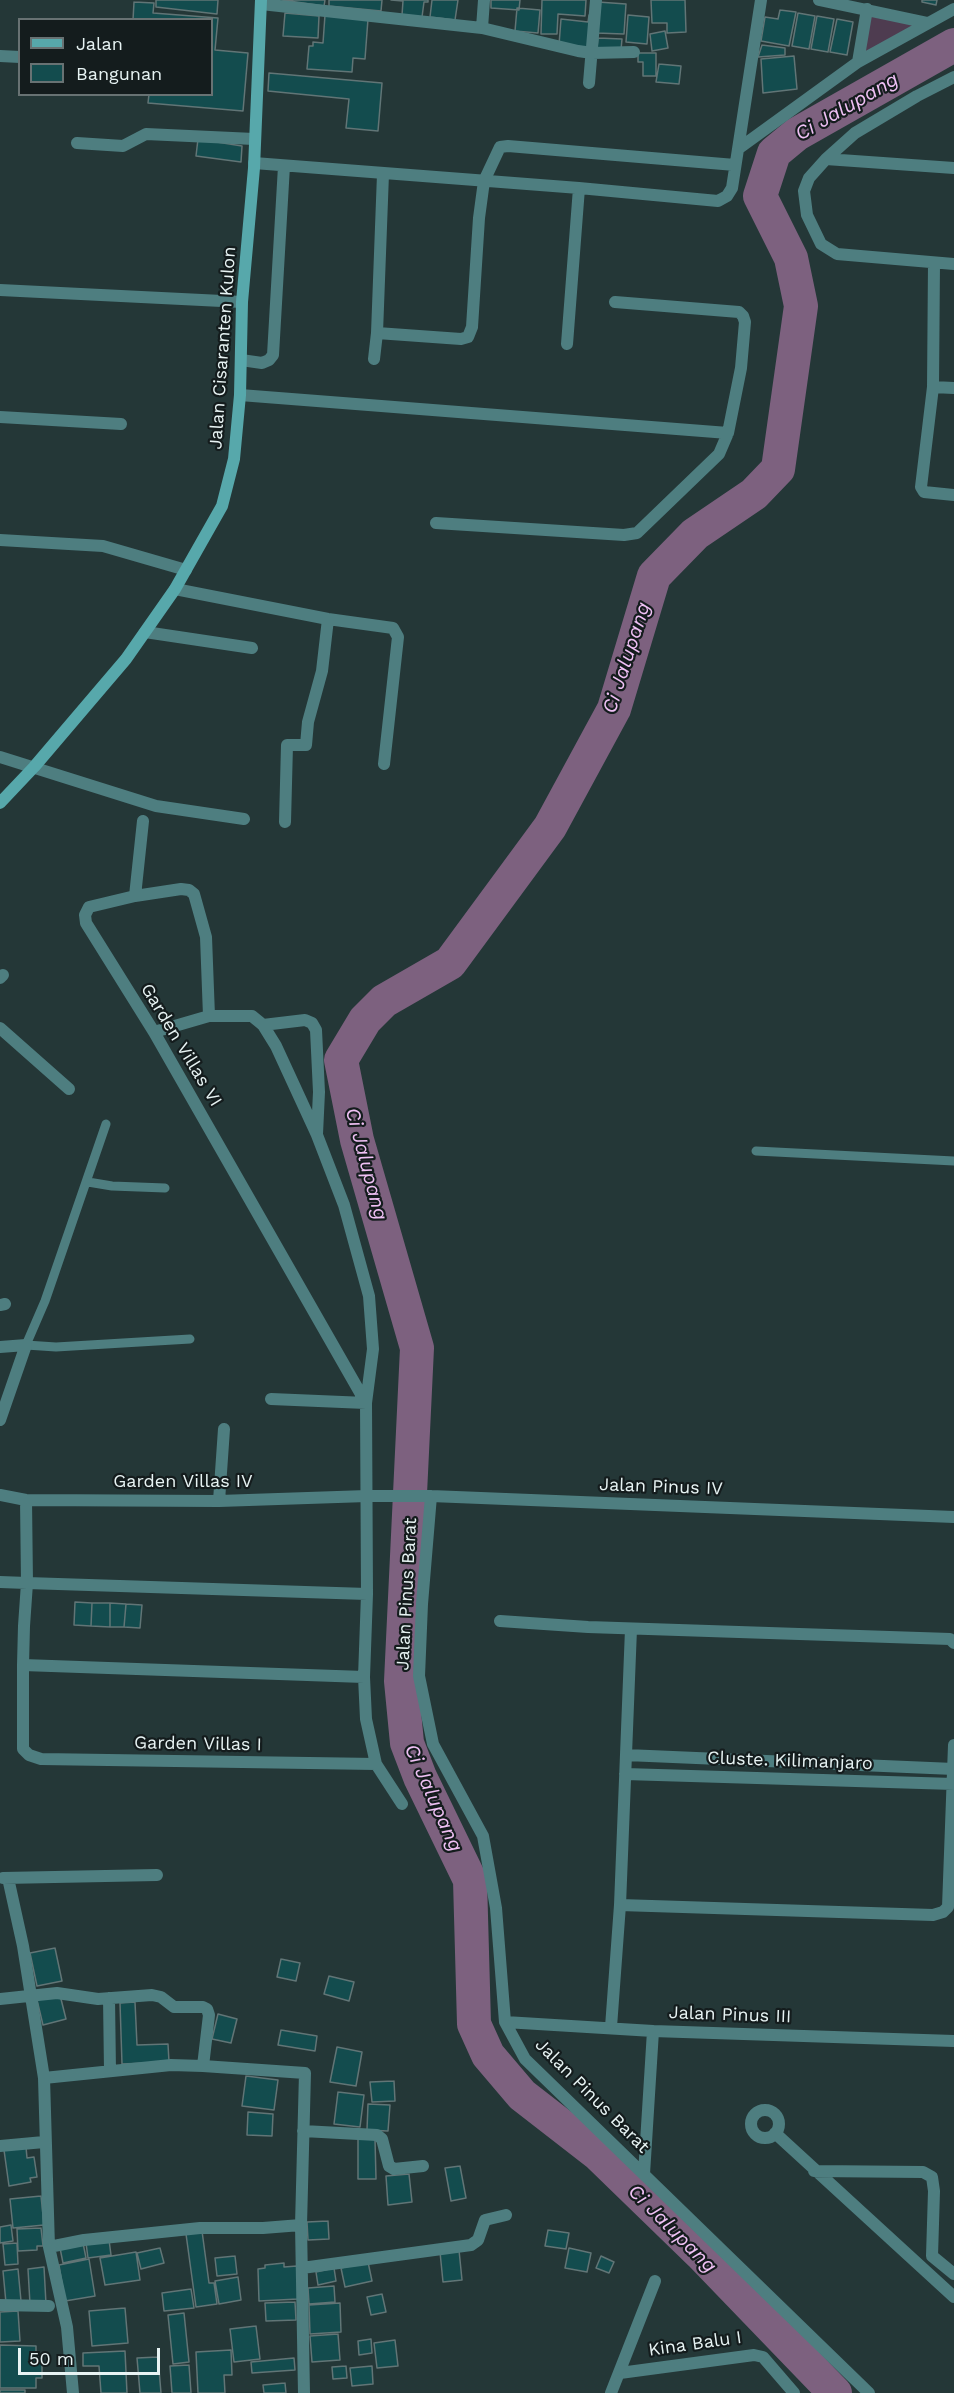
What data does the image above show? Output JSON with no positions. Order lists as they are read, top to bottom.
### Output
{
  "streets": {
    "main road": ["Jalan Cisaranten Kulon"],
    "street": [
      "Garden Villas VI",
      "Garden Villas IV",
      "Jalan Pinus IV",
      "Jalan Pinus Barat",
      "Garden Villas I",
      "Cluste. Kilimanjaro",
      "Jalan Pinus III",
      "Kina Balu I"
    ]
  },
  "crossings": [
    ["Garden Villas IV", "Jalan Pinus IV"],
    ["Jalan Pinus IV", "Jalan Pinus Barat"],
    ["Jalan Pinus Barat", "Jalan Pinus III"]
  ],
  "water": ["Ci Jalupang"],
  "legend": ["Jalan", "Bangunan"],
  "scale_bar": "50 m"
}
